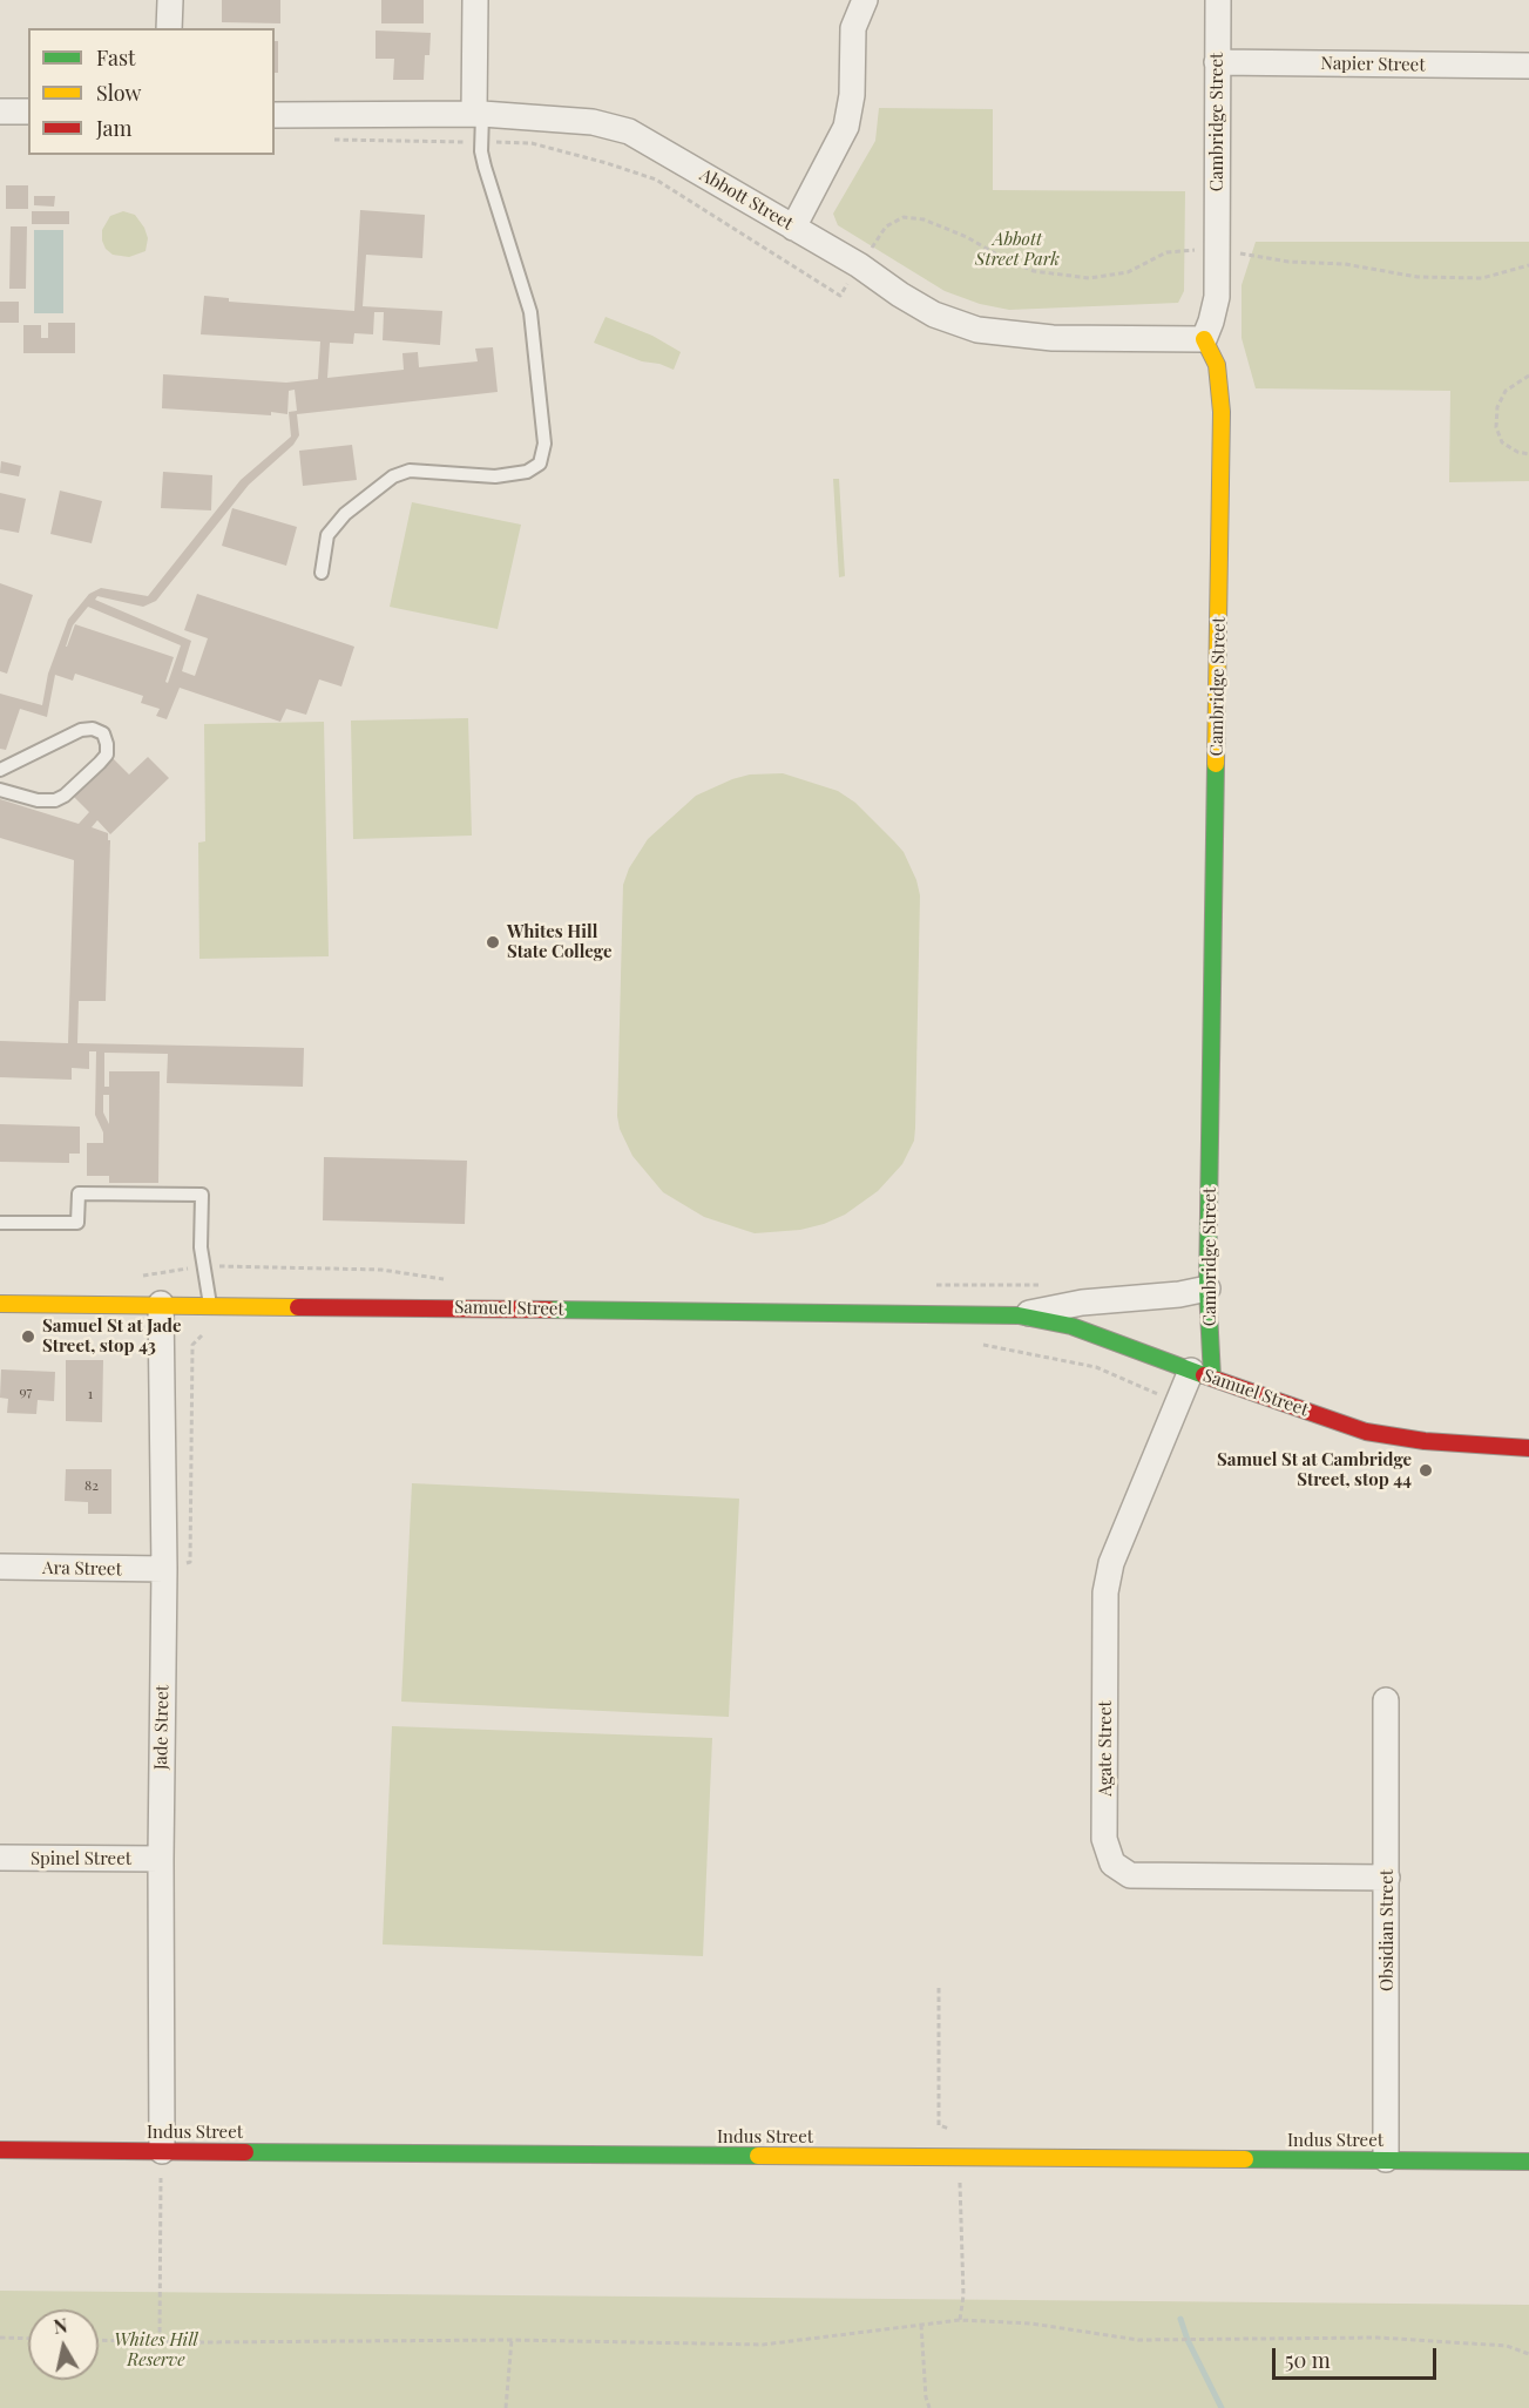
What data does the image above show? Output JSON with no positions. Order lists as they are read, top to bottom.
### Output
{
  "streets": {
    "street": [
      "Napier Street",
      "Cambridge Street",
      "Abbott Street",
      "Samuel Street",
      "Ara Street",
      "Jade Street",
      "Agate Street",
      "Spinel Street",
      "Obsidian Street",
      "Indus Street"
    ]
  },
  "crossings": [
    ["Napier Street", "Cambridge Street"],
    ["Cambridge Street", "Abbott Street"],
    ["Cambridge Street", "Samuel Street"],
    ["Cambridge Street", "Agate Street"],
    ["Samuel Street", "Jade Street"],
    ["Samuel Street", "Agate Street"],
    ["Ara Street", "Jade Street"],
    ["Jade Street", "Spinel Street"],
    ["Jade Street", "Indus Street"],
    ["Agate Street", "Obsidian Street"],
    ["Obsidian Street", "Indus Street"]
  ],
  "parks": ["Abbott Street Park", "Whites Hill Reserve"],
  "places": ["Whites Hill State College", "Samuel St at Jade Street, stop 43", "Samuel St at Cambridge Street, stop 44"],
  "house_numbers": ["97", "1", "82"],
  "legend": ["Fast", "Slow", "Jam"],
  "scale_bar": "50 m",
  "north": "top"
}
